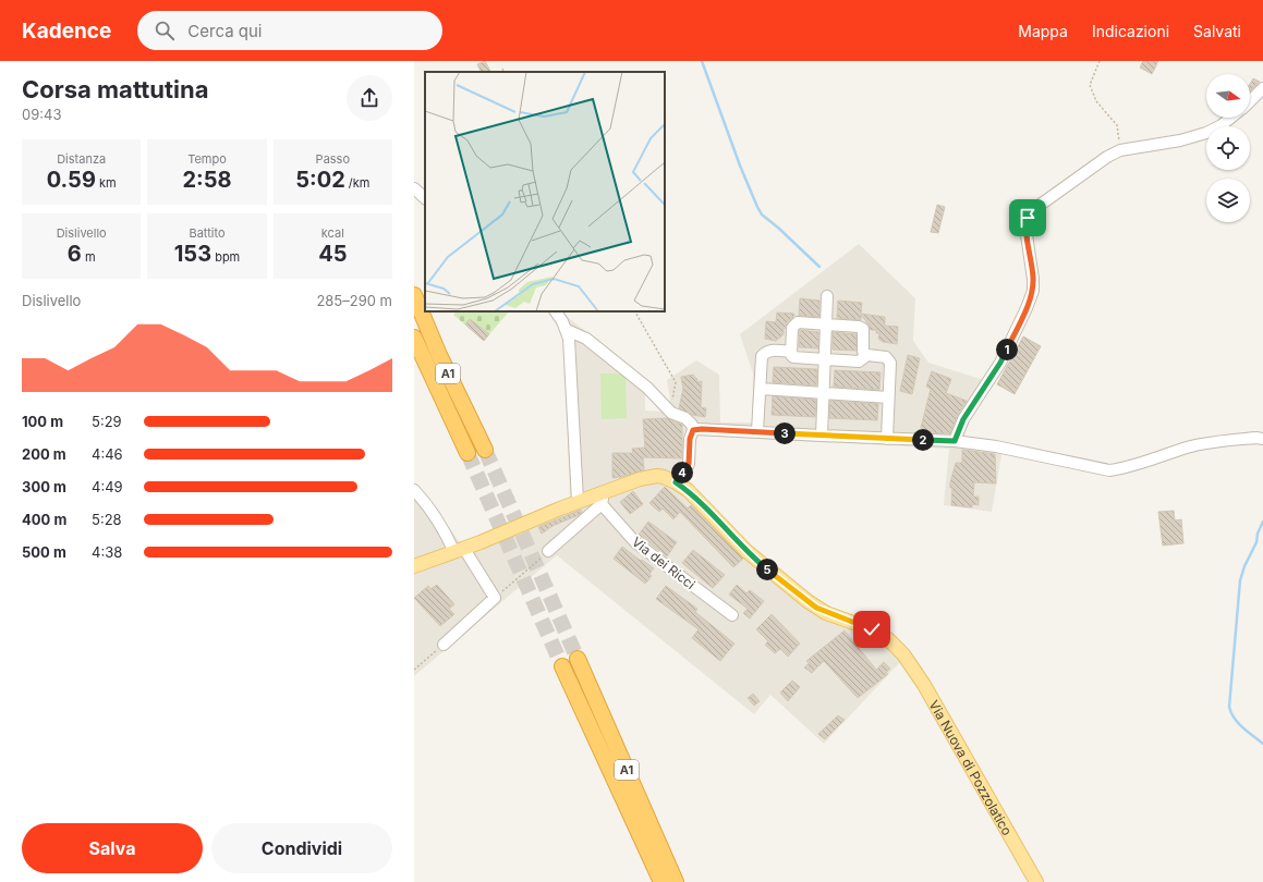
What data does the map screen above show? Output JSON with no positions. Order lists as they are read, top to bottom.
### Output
{
  "streets": {
    "highway": ["A1"],
    "main road": ["Via Nuova di Pozzolatico"],
    "street": ["Via dei Ricci"]
  },
  "north": "right",
  "page": {
    "header": "Kadence",
    "search": "Cerca qui",
    "nav": ["Mappa", "Indicazioni", "Salvati"],
    "heading": ["Corsa mattutina", "09:43"],
    "stats": [
      ["Distanza", "0.59 km"],
      ["Tempo", "2:58"],
      ["Passo", "5:02 /km"],
      ["Dislivello", "6 m"],
      ["Battito", "153 bpm"],
      ["kcal", "45"]
    ],
    "chart": ["Dislivello", "285–290 m"],
    "pins": [
      "1",
      "3",
      "2",
      "4",
      "5"
    ],
    "list": [
      {
        "name": "100 m",
        "note": "5:29"
      },
      {
        "name": "200 m",
        "note": "4:46"
      },
      {
        "name": "300 m",
        "note": "4:49"
      },
      {
        "name": "400 m",
        "note": "5:28"
      },
      {
        "name": "500 m",
        "note": "4:38"
      }
    ],
    "buttons": ["Salva", "Condividi"]
  }
}
